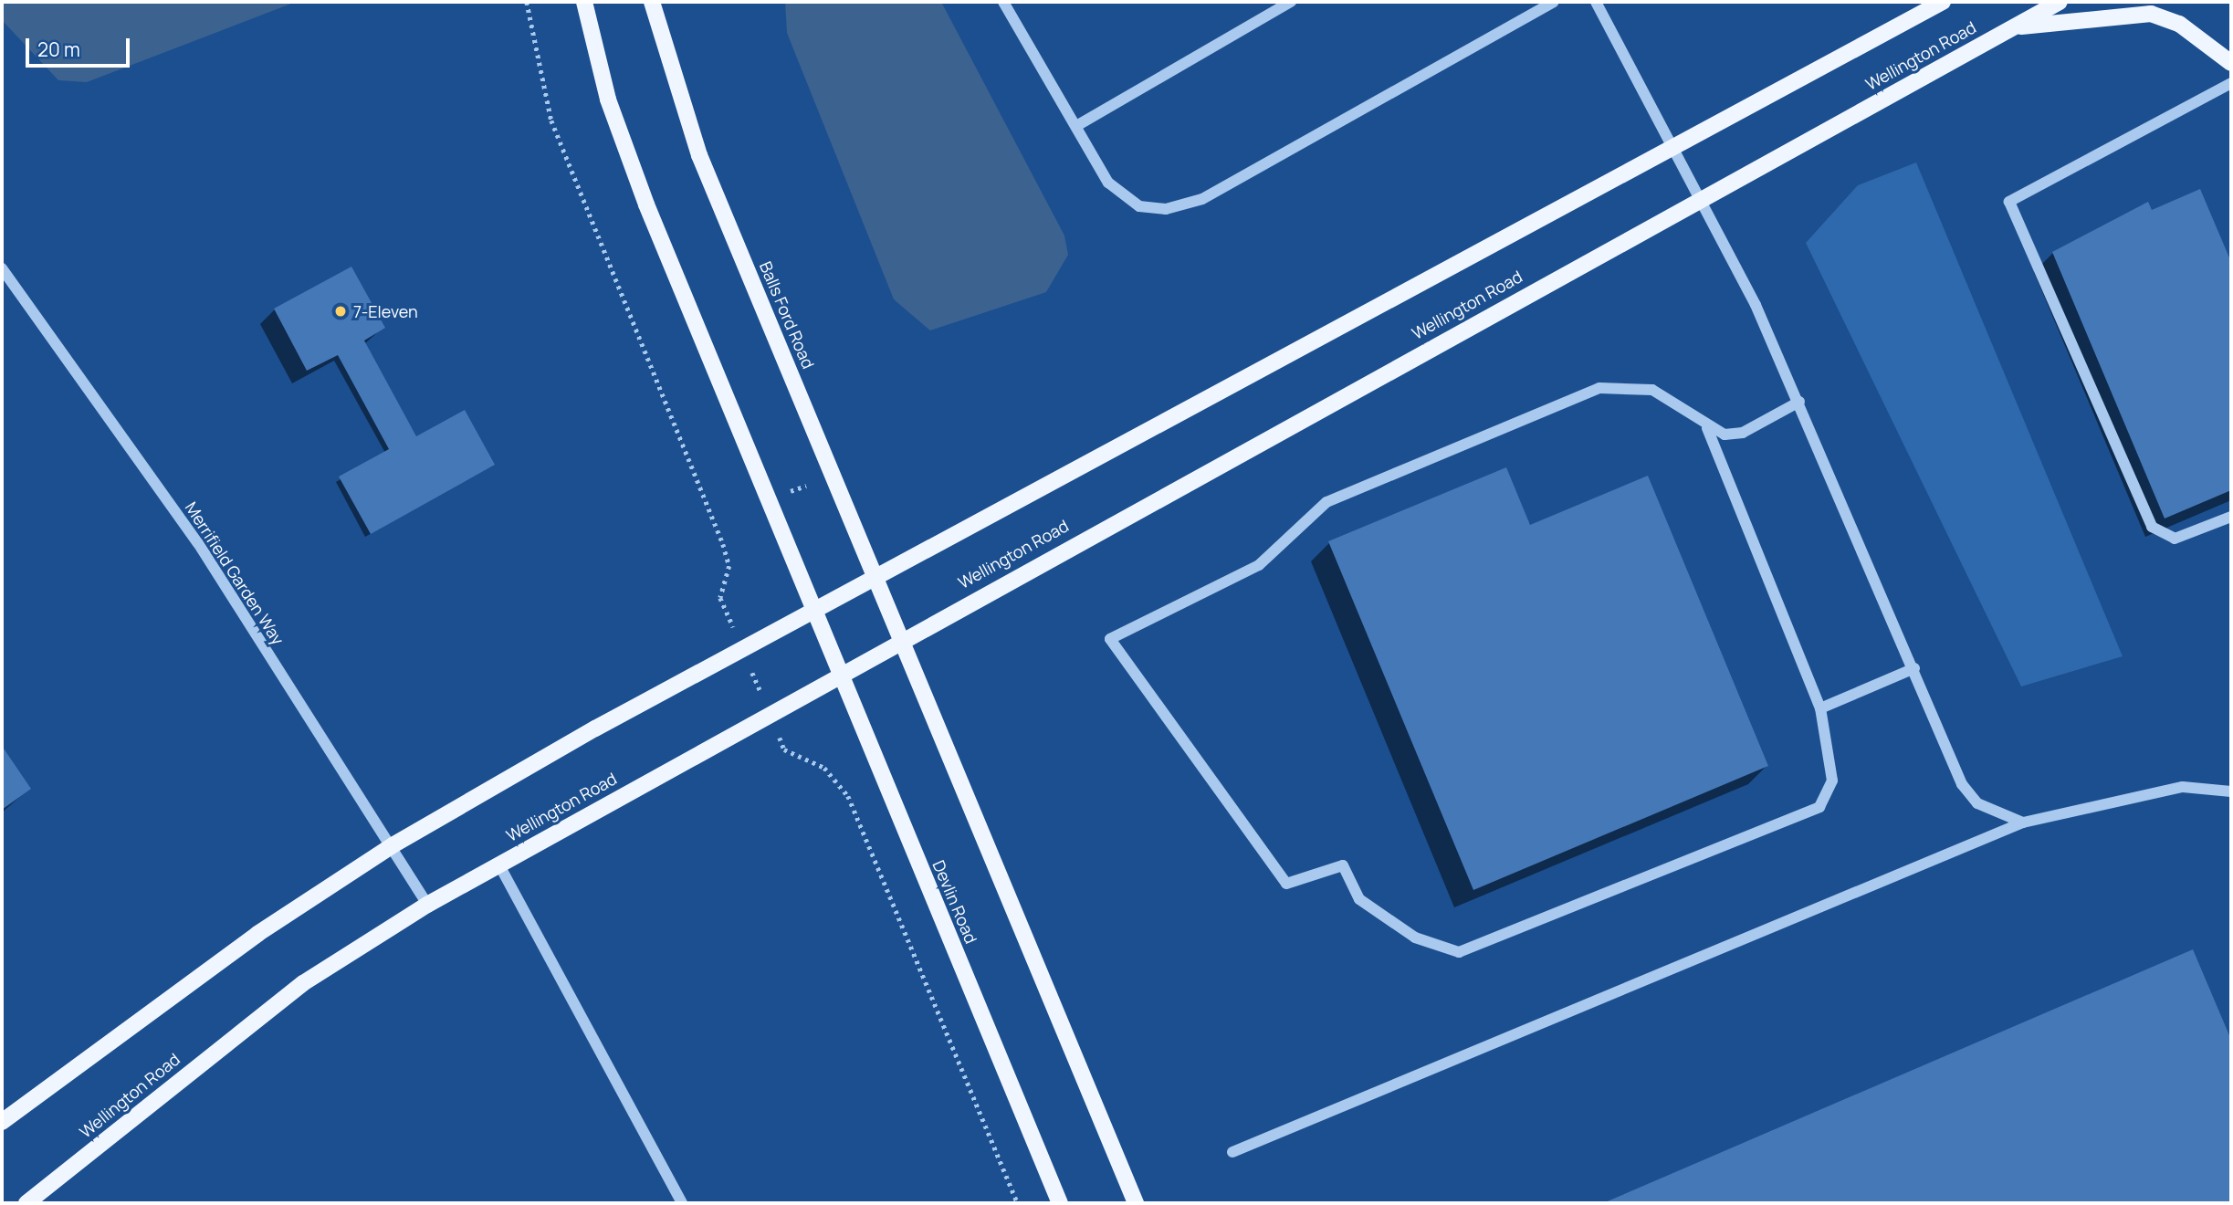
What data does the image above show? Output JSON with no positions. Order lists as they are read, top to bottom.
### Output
{
  "streets": {
    "main road": ["Wellington Road", "Balls Ford Road", "Devlin Road"],
    "street": ["Merrifield Garden Way"]
  },
  "crossings": [
    ["Wellington Road", "Balls Ford Road"],
    ["Wellington Road", "Merrifield Garden Way"],
    ["Wellington Road", "Devlin Road"]
  ],
  "places": ["7-Eleven"],
  "scale_bar": "20 m"
}
